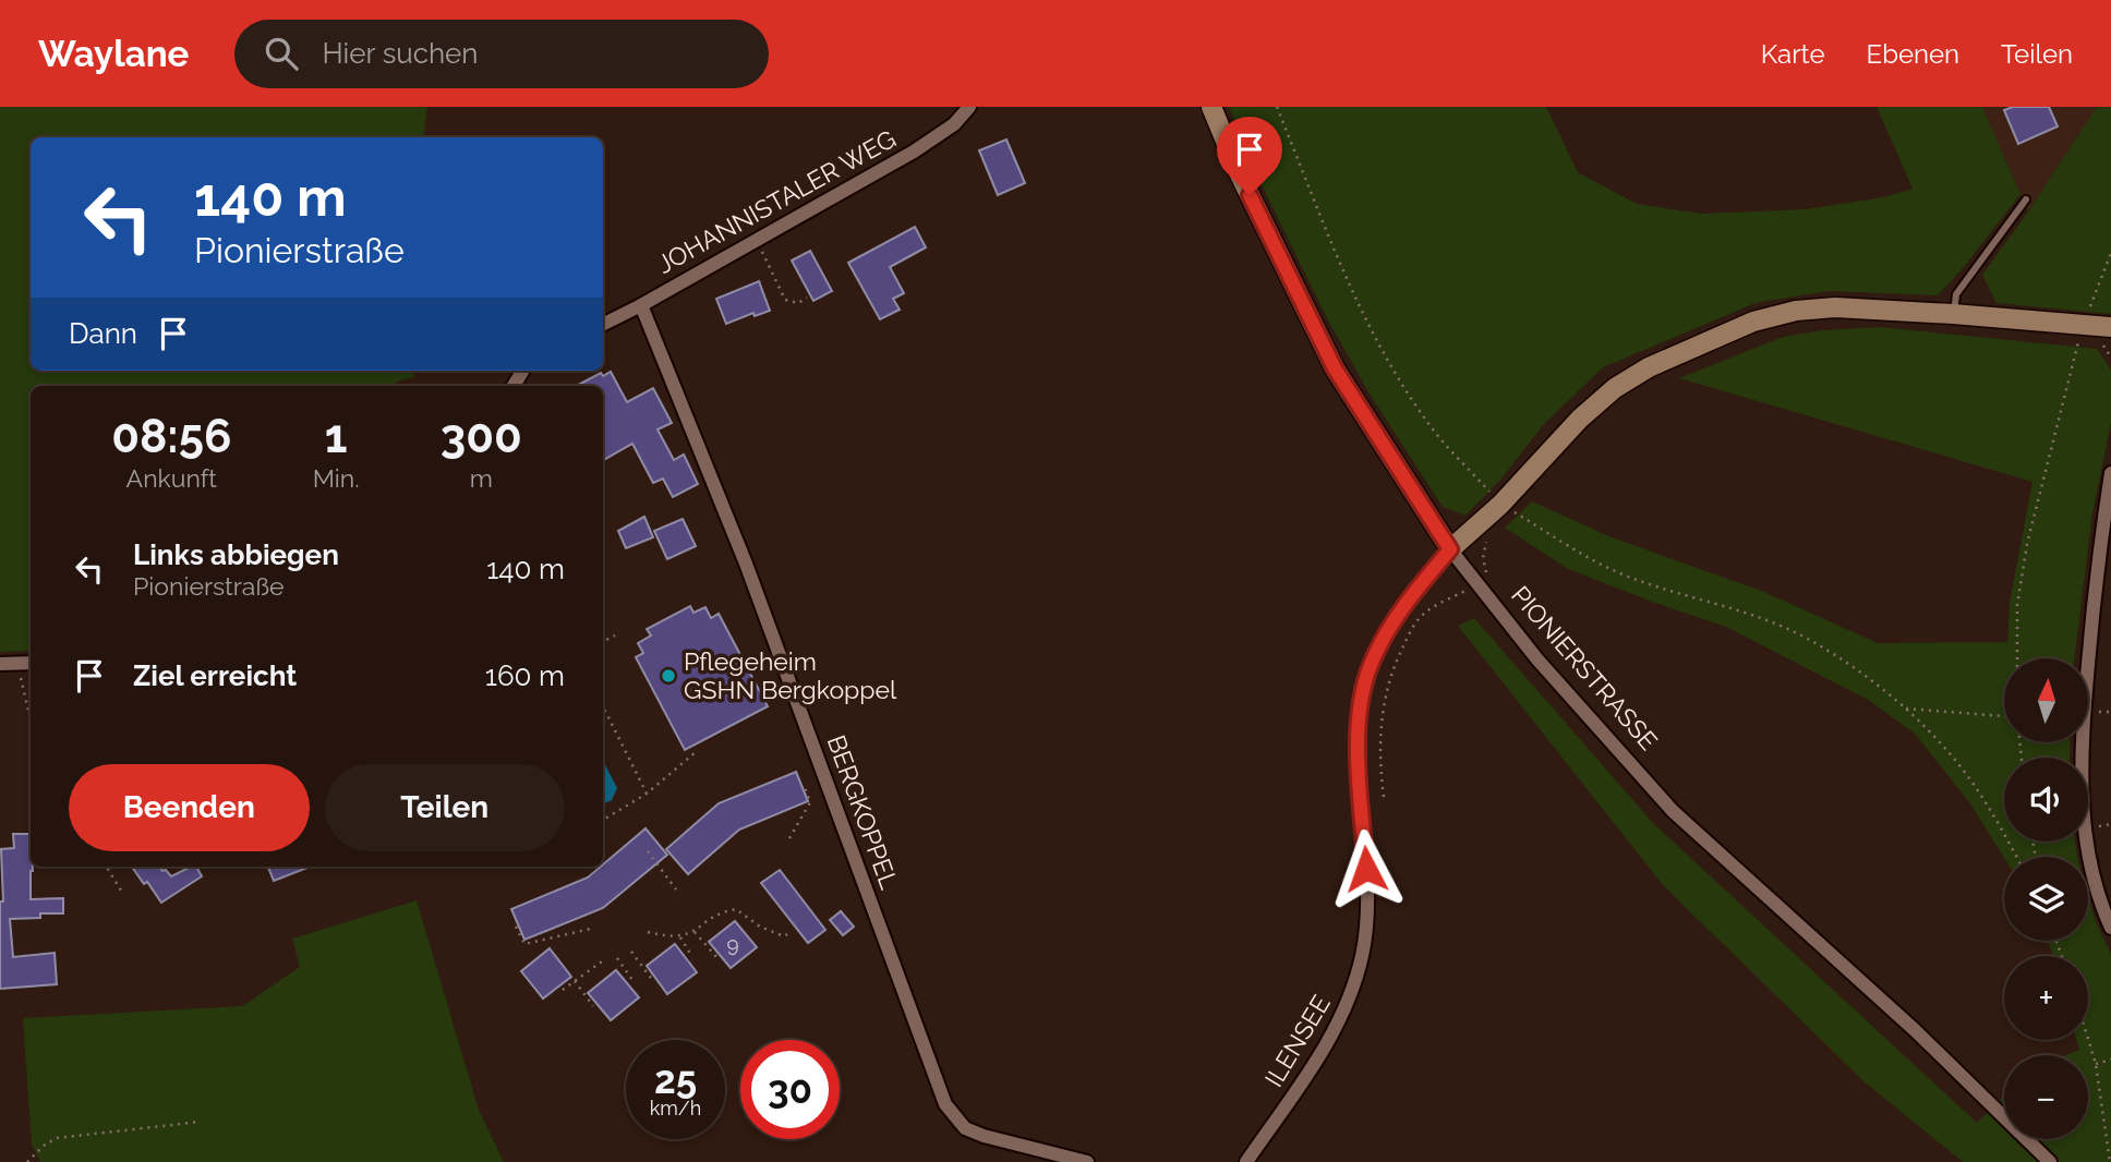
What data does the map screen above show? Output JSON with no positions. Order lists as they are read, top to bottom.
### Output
{
  "streets": {
    "street": [
      "JOHANNISTALER WEG",
      "PIONIERSTRASSE",
      "BERGKOPPEL",
      "ILENSEE"
    ]
  },
  "crossings": [
    ["JOHANNISTALER WEG", "BERGKOPPEL"],
    ["PIONIERSTRASSE", "ILENSEE"]
  ],
  "places": ["Pflegeheim GSHN Bergkoppel"],
  "house_numbers": ["9"],
  "north": "top",
  "page": {
    "header": "Waylane",
    "search": "Hier suchen",
    "nav": ["Karte", "Ebenen", "Teilen"],
    "turn": ["140 m", "Pionierstraße"],
    "then": "Dann",
    "eta": [
      "08:56",
      "Ankunft",
      "1",
      "Min.",
      "300",
      "m"
    ],
    "list": [
      {
        "name": "Links abbiegen",
        "note": "Pionierstraße",
        "value": "140 m"
      },
      {
        "name": "Ziel erreicht",
        "value": "160 m"
      }
    ],
    "map_buttons": ["+", "−"],
    "buttons": ["Beenden", "Teilen"],
    "speed": "25 km/h",
    "limit": "30"
  }
}
